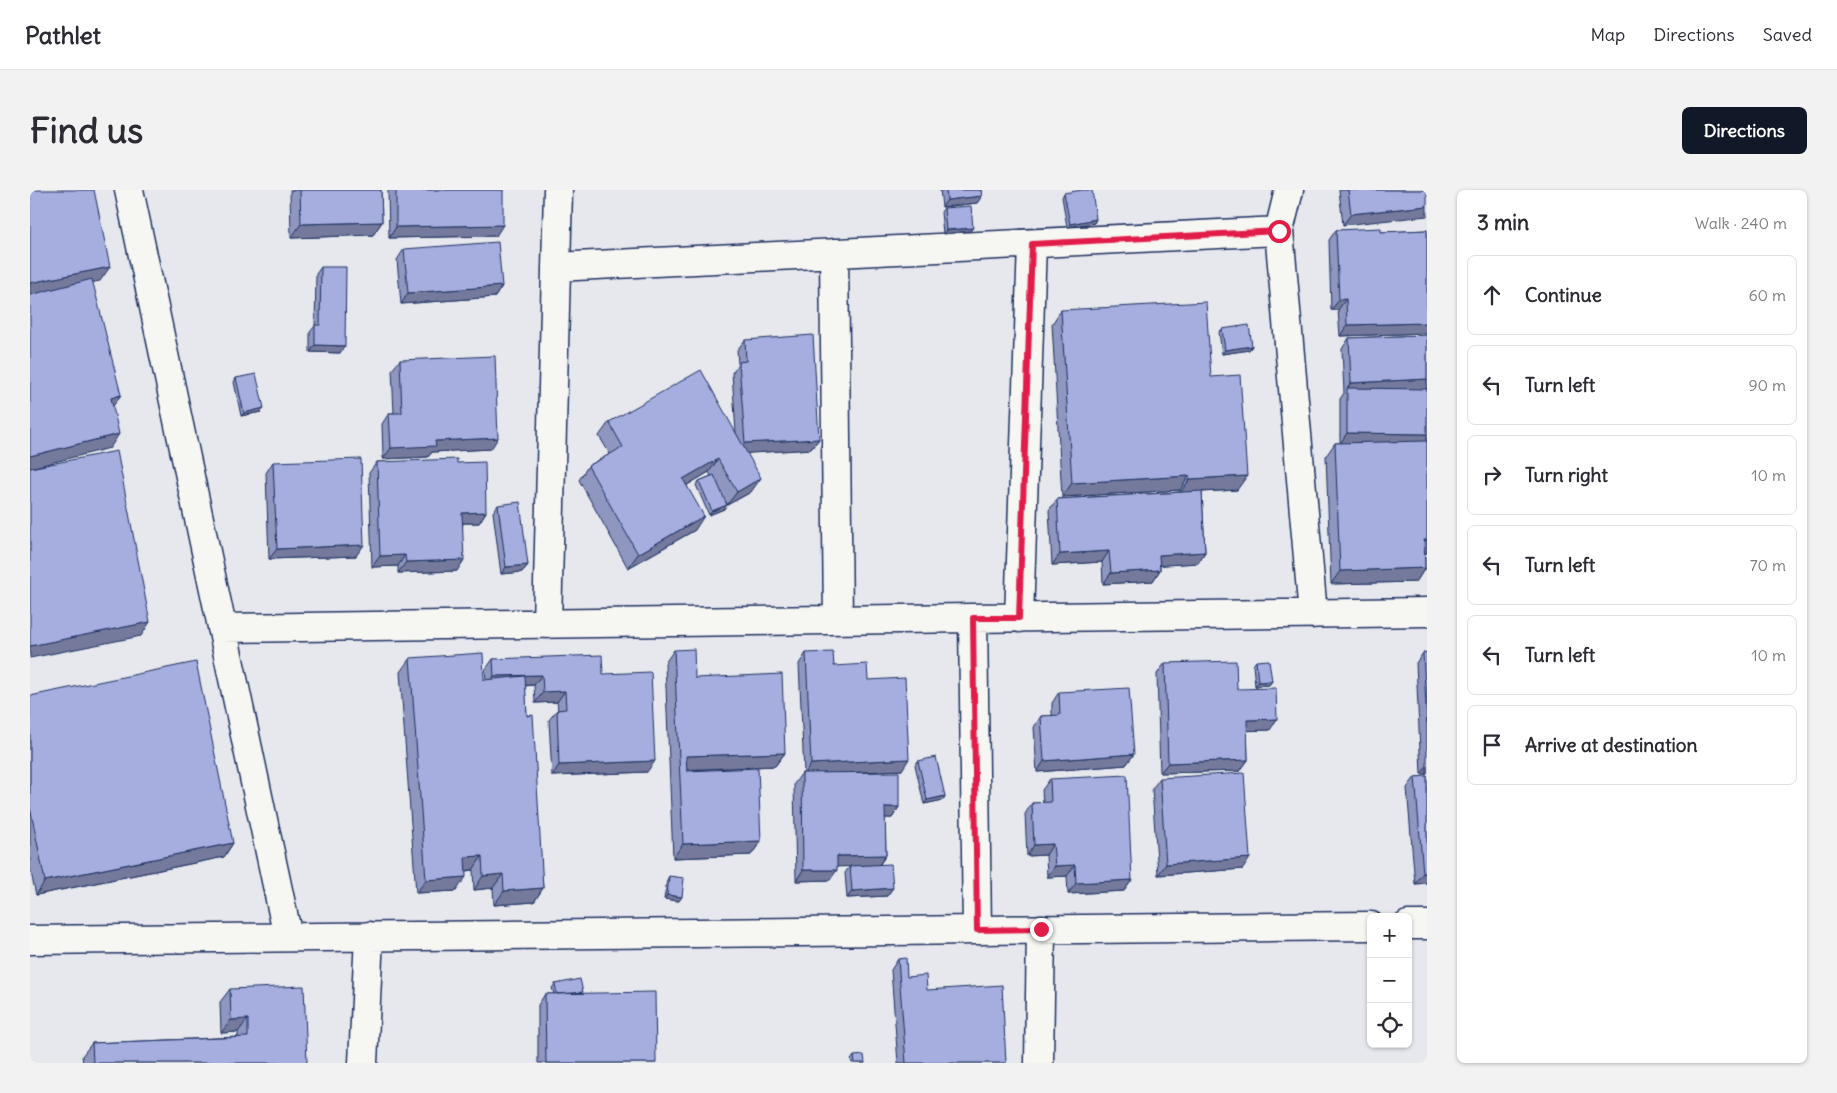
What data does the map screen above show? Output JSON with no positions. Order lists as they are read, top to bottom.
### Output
{
  "page": {
    "header": "Pathlet",
    "nav": ["Map", "Directions", "Saved"],
    "buttons": "Directions",
    "title": "Find us",
    "heading": ["3 min", "Walk · 240 m"],
    "list": [
      ["Continue", "60 m"],
      ["Turn left", "90 m"],
      ["Turn right", "10 m"],
      ["Turn left", "70 m"],
      ["Turn left", "10 m"],
      "Arrive at destination"
    ],
    "map_buttons": ["+", "−"]
  }
}
